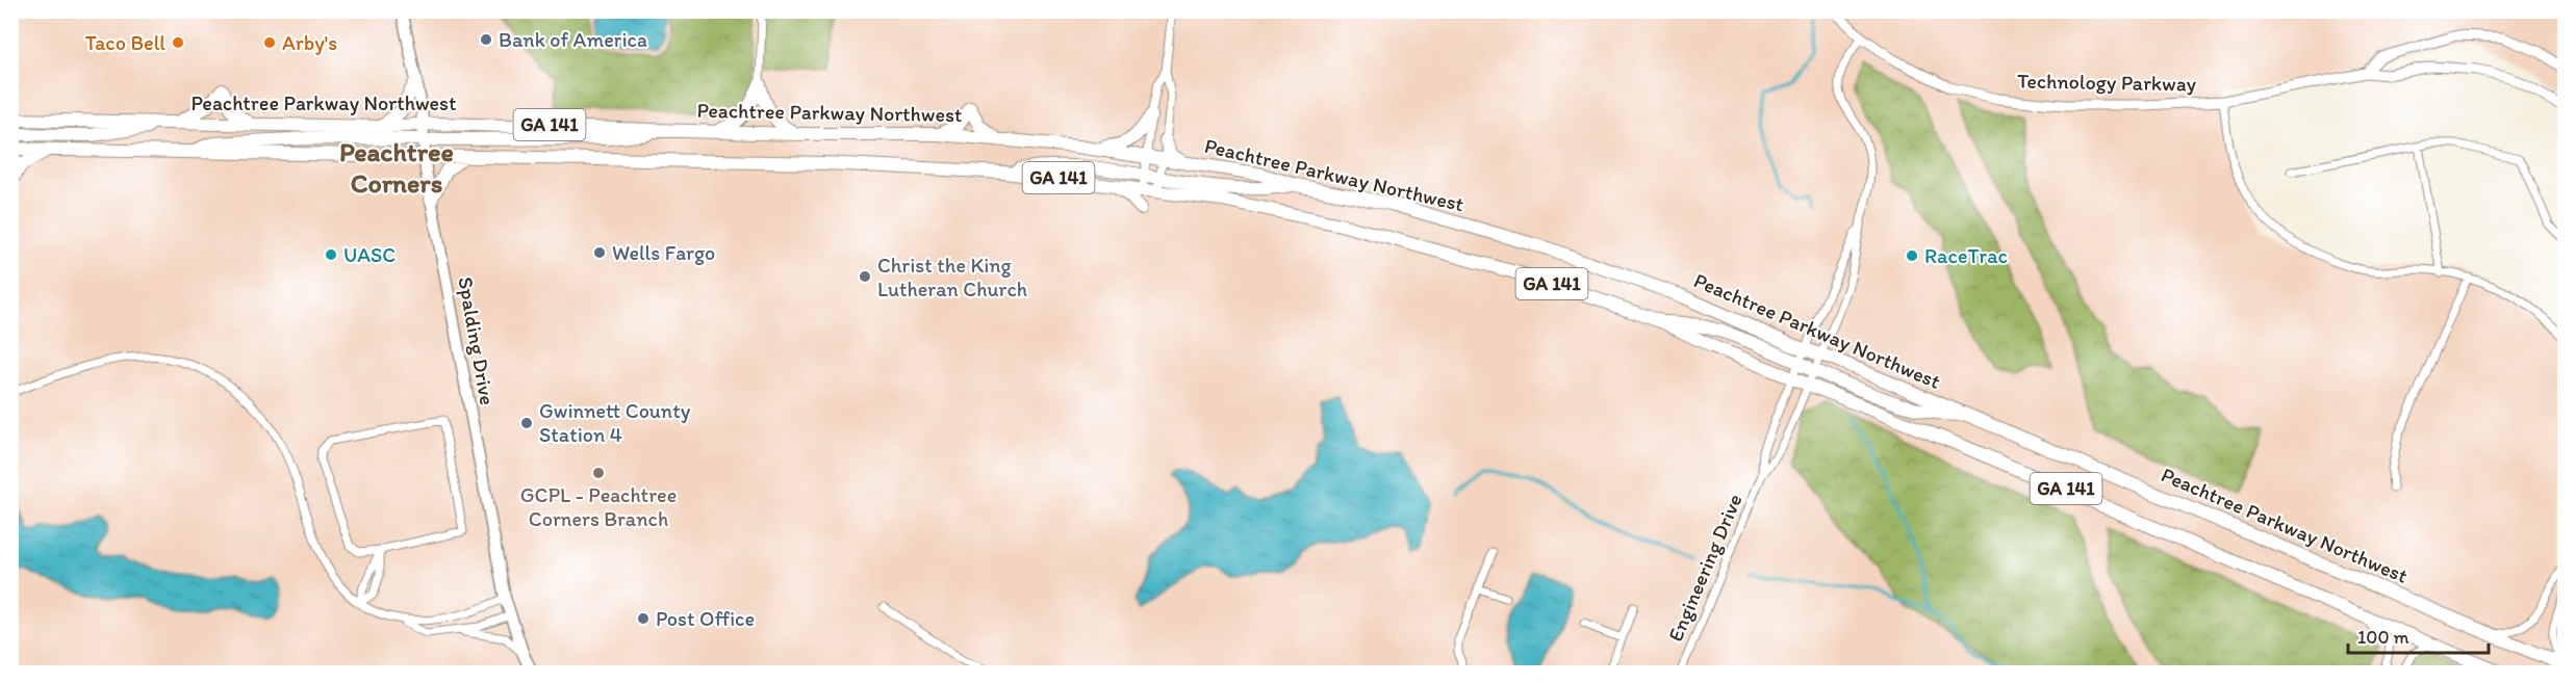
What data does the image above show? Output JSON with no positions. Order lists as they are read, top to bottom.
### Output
{
  "streets": {
    "highway": ["Peachtree Parkway Northwest", "GA 141"],
    "main road": ["Spalding Drive"],
    "street": ["Technology Parkway", "Engineering Drive"]
  },
  "crossings": [
    ["Technology Parkway", "Engineering Drive"],
    ["Peachtree Parkway Northwest", "Spalding Drive"],
    ["Peachtree Parkway Northwest", "Engineering Drive"],
    ["GA 141", "Spalding Drive"],
    ["GA 141", "Engineering Drive"]
  ],
  "districts": ["Peachtree Corners"],
  "places": [
    "Bank of America",
    "Taco Bell",
    "Arby's",
    "Wells Fargo",
    "UASC",
    "RaceTrac",
    "Christ the King Lutheran Church",
    "Gwinnett County Station 4",
    "GCPL - Peachtree Corners Branch",
    "Post Office"
  ],
  "scale_bar": "100 m"
}
